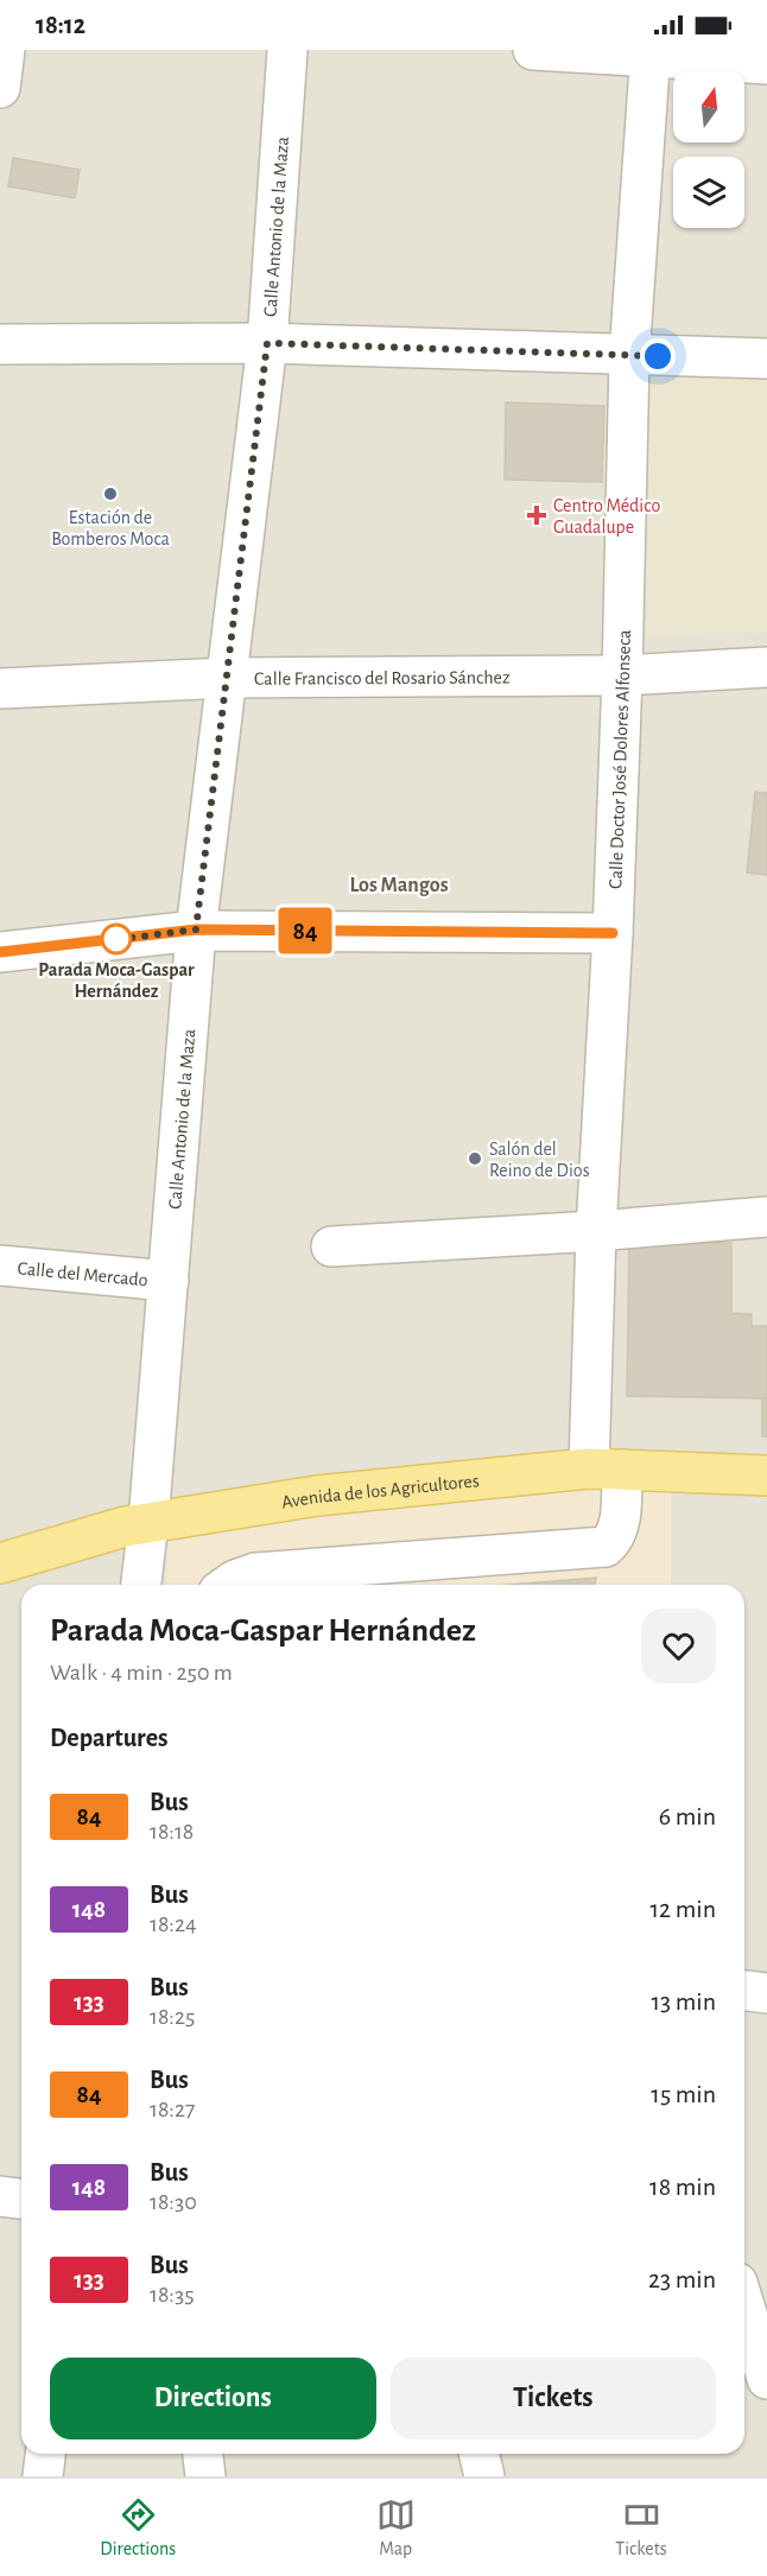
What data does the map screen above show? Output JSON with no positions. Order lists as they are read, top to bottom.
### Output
{
  "streets": {
    "main road": ["Avenida de los Agricultores"],
    "street": [
      "Calle Antonio de la Maza",
      "Calle Francisco del Rosario Sánchez",
      "Calle Doctor José Dolores Alfonseca",
      "Calle del Mercado"
    ]
  },
  "crossings": [
    ["Calle Antonio de la Maza", "Calle Francisco del Rosario Sánchez"],
    ["Calle Antonio de la Maza", "Calle del Mercado"],
    ["Calle Antonio de la Maza", "Avenida de los Agricultores"],
    ["Calle Francisco del Rosario Sánchez", "Calle Doctor José Dolores Alfonseca"],
    ["Calle Doctor José Dolores Alfonseca", "Avenida de los Agricultores"]
  ],
  "districts": ["Los Mangos"],
  "places": {
    "other": ["Estación de Bomberos Moca", "Parada Moca-Gaspar Hernández", "Salón del Reino de Dios"],
    "health": ["Centro Médico Guadalupe"]
  },
  "lines": ["bus line 84"],
  "north": "top",
  "page": {
    "status": "18:12",
    "on_map": "84",
    "heading": [
      ["Parada Moca-Gaspar Hernández", "Walk · 4 min · 250 m"],
      "Departures"
    ],
    "list": [
      {
        "mark": "84",
        "name": "Bus",
        "note": "18:18",
        "value": "6 min"
      },
      {
        "mark": "148",
        "name": "Bus",
        "note": "18:24",
        "value": "12 min"
      },
      {
        "mark": "133",
        "name": "Bus",
        "note": "18:25",
        "value": "13 min"
      },
      {
        "mark": "84",
        "name": "Bus",
        "note": "18:27",
        "value": "15 min"
      },
      {
        "mark": "148",
        "name": "Bus",
        "note": "18:30",
        "value": "18 min"
      },
      {
        "mark": "133",
        "name": "Bus",
        "note": "18:35",
        "value": "23 min"
      }
    ],
    "buttons": ["Directions", "Tickets"],
    "tabs": ["Directions", "Map", "Tickets"]
  }
}
